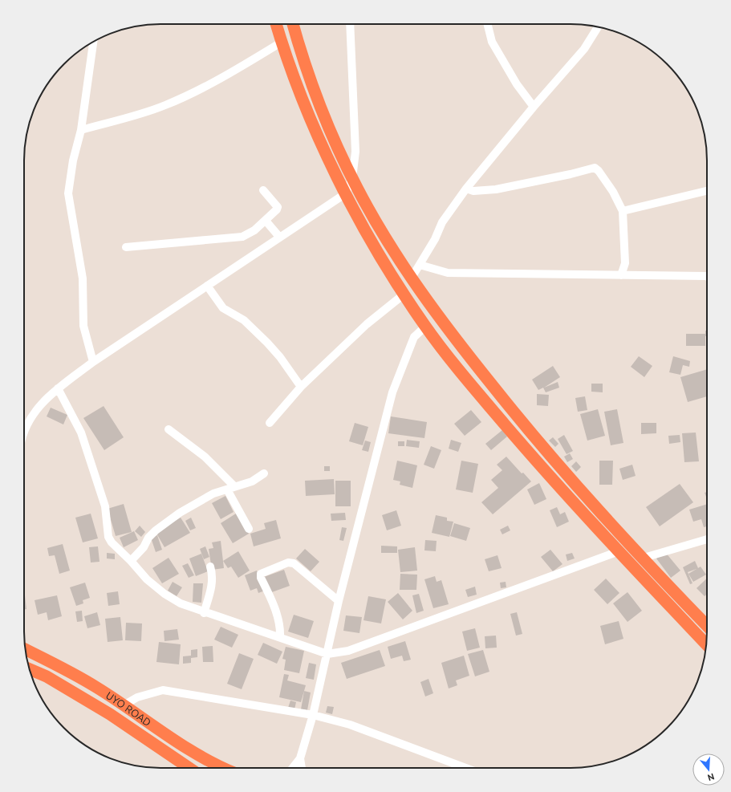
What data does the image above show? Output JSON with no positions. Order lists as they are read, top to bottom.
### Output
{
  "streets": {
    "highway": ["UYO ROAD"]
  },
  "north": "bottom"
}
